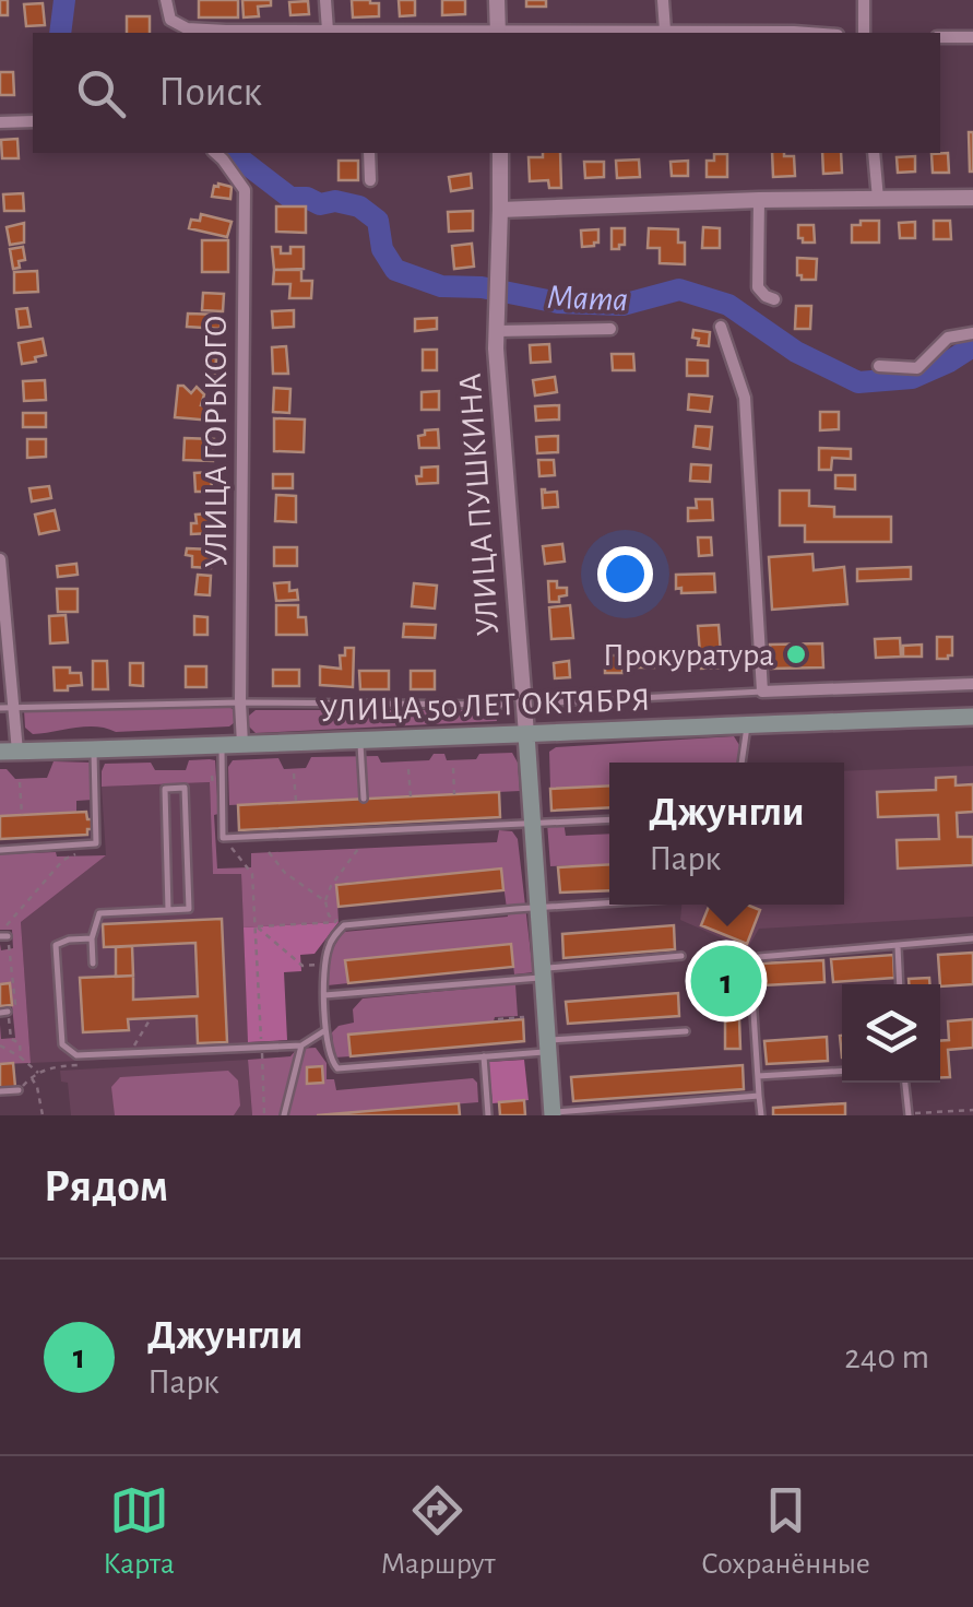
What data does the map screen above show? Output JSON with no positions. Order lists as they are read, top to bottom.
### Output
{
  "streets": {
    "main road": ["УЛИЦА ПУШКИНА", "УЛИЦА 50 ЛЕТ ОКТЯБРЯ"],
    "street": ["УЛИЦА ГОРЬКОГО"]
  },
  "crossings": [
    ["УЛИЦА ГОРЬКОГО", "УЛИЦА 50 ЛЕТ ОКТЯБРЯ"],
    ["УЛИЦА ПУШКИНА", "УЛИЦА 50 ЛЕТ ОКТЯБРЯ"]
  ],
  "water": ["Мата"],
  "places": ["Прокуратура"],
  "page": {
    "search": "Поиск",
    "popup": ["Джунгли", "Парк"],
    "pins": "1",
    "heading": "Рядом",
    "list": [
      {
        "mark": "1",
        "name": "Джунгли",
        "note": "Парк",
        "value": "240 m"
      }
    ],
    "nav": ["Карта", "Маршрут", "Сохранённые"]
  }
}
